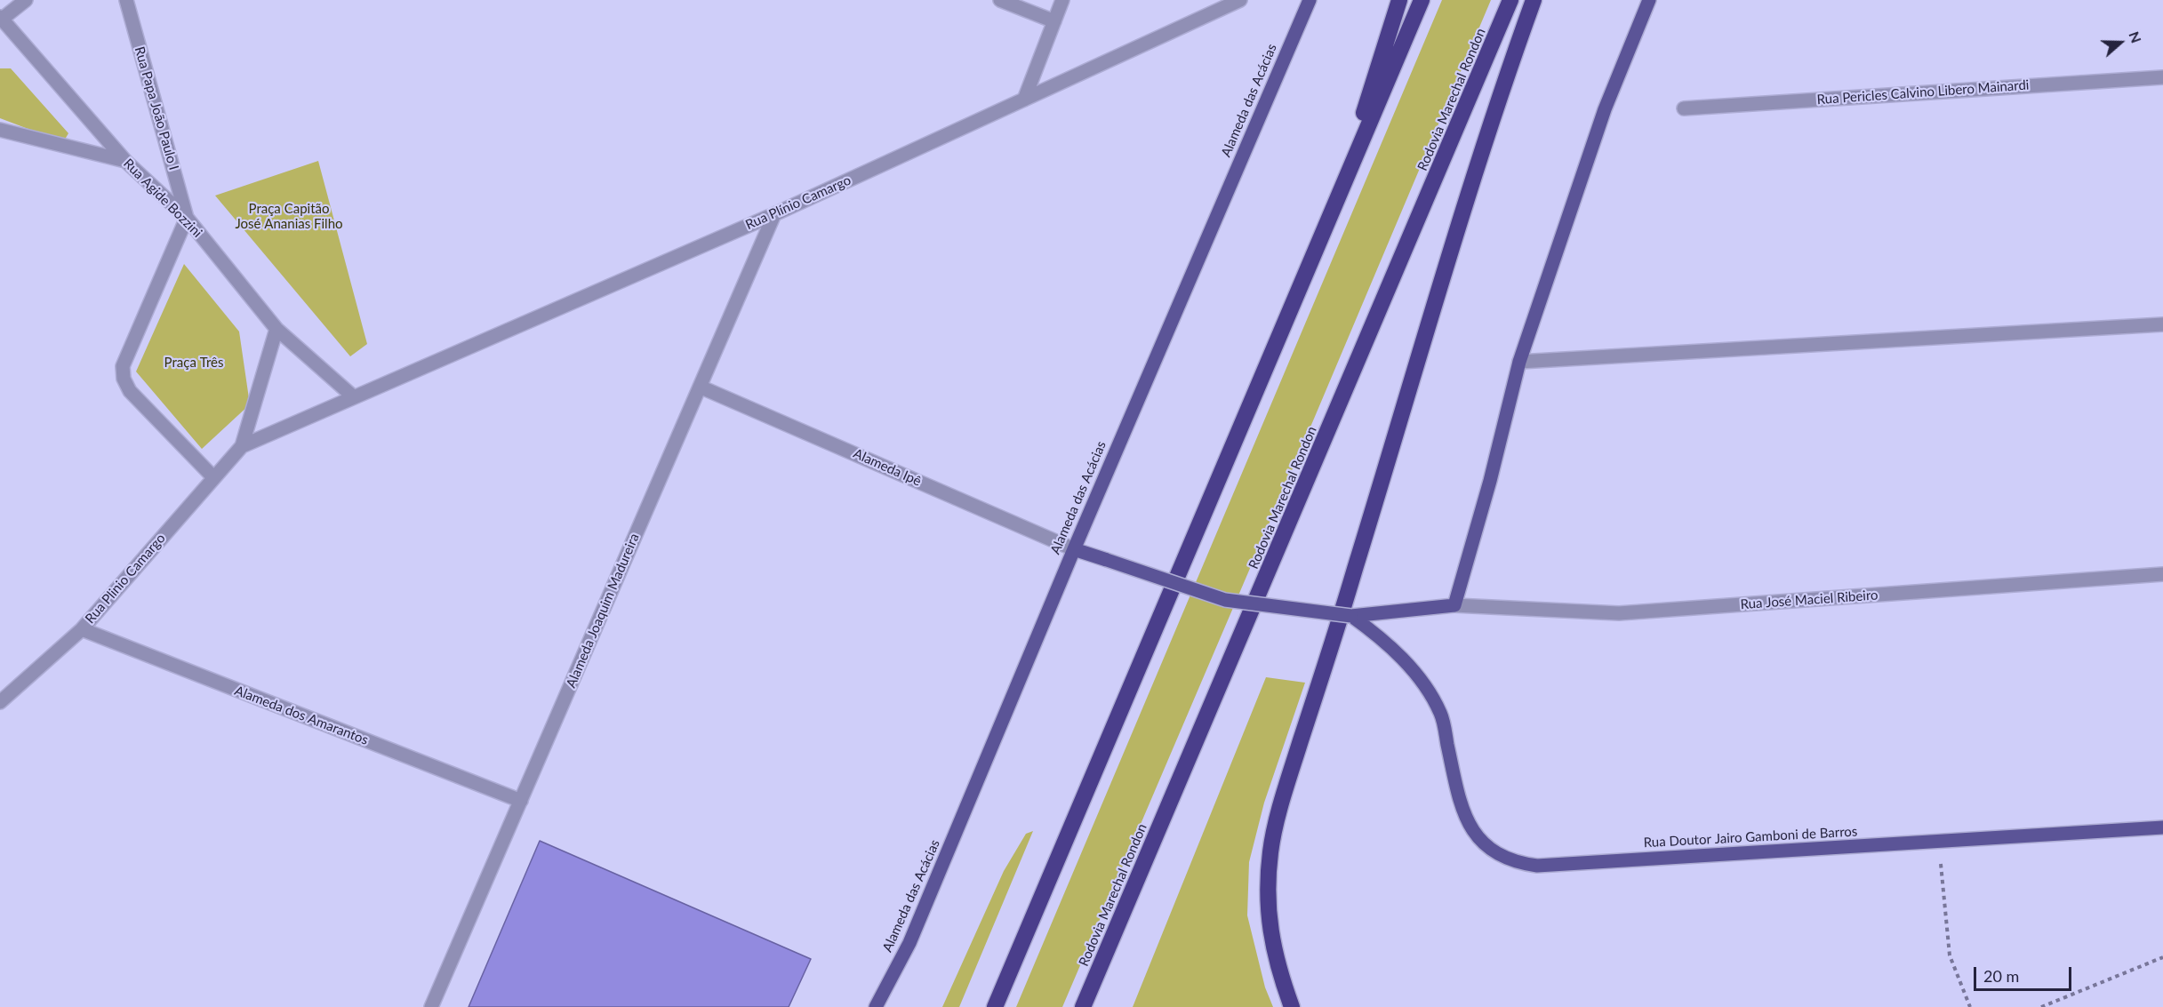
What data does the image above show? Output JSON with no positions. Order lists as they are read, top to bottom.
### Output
{
  "streets": {
    "highway": ["Rodovia Marechal Rondon"],
    "main road": ["Alameda das Acácias", "Rua Doutor Jairo Gamboni de Barros"],
    "street": [
      "Rua Pericles Calvino Libero Mainardi",
      "Rua Papa João Paulo I",
      "Rua Agide Bozzini",
      "Rua Plínio Camargo",
      "Alameda Ipê",
      "Rua Plinio Camargo",
      "Rua José Maciel Ribeiro",
      "Alameda Joaquim Madureira",
      "Alameda dos Amarantos"
    ]
  },
  "crossings": [
    ["Alameda das Acácias", "Alameda Ipê"],
    ["Rua Papa João Paulo I", "Rua Agide Bozzini"],
    ["Rua Agide Bozzini", "Rua Plínio Camargo"],
    ["Rua Agide Bozzini", "Rua Plinio Camargo"],
    ["Rua Plínio Camargo", "Rua Plinio Camargo"],
    ["Rua Plínio Camargo", "Alameda Joaquim Madureira"],
    ["Alameda Ipê", "Alameda Joaquim Madureira"],
    ["Rua Plinio Camargo", "Alameda dos Amarantos"],
    ["Alameda Joaquim Madureira", "Alameda dos Amarantos"]
  ],
  "parks": ["Praça Capitão José Ananias Filho", "Praça Três"],
  "scale_bar": "20 m",
  "north": "right"
}
